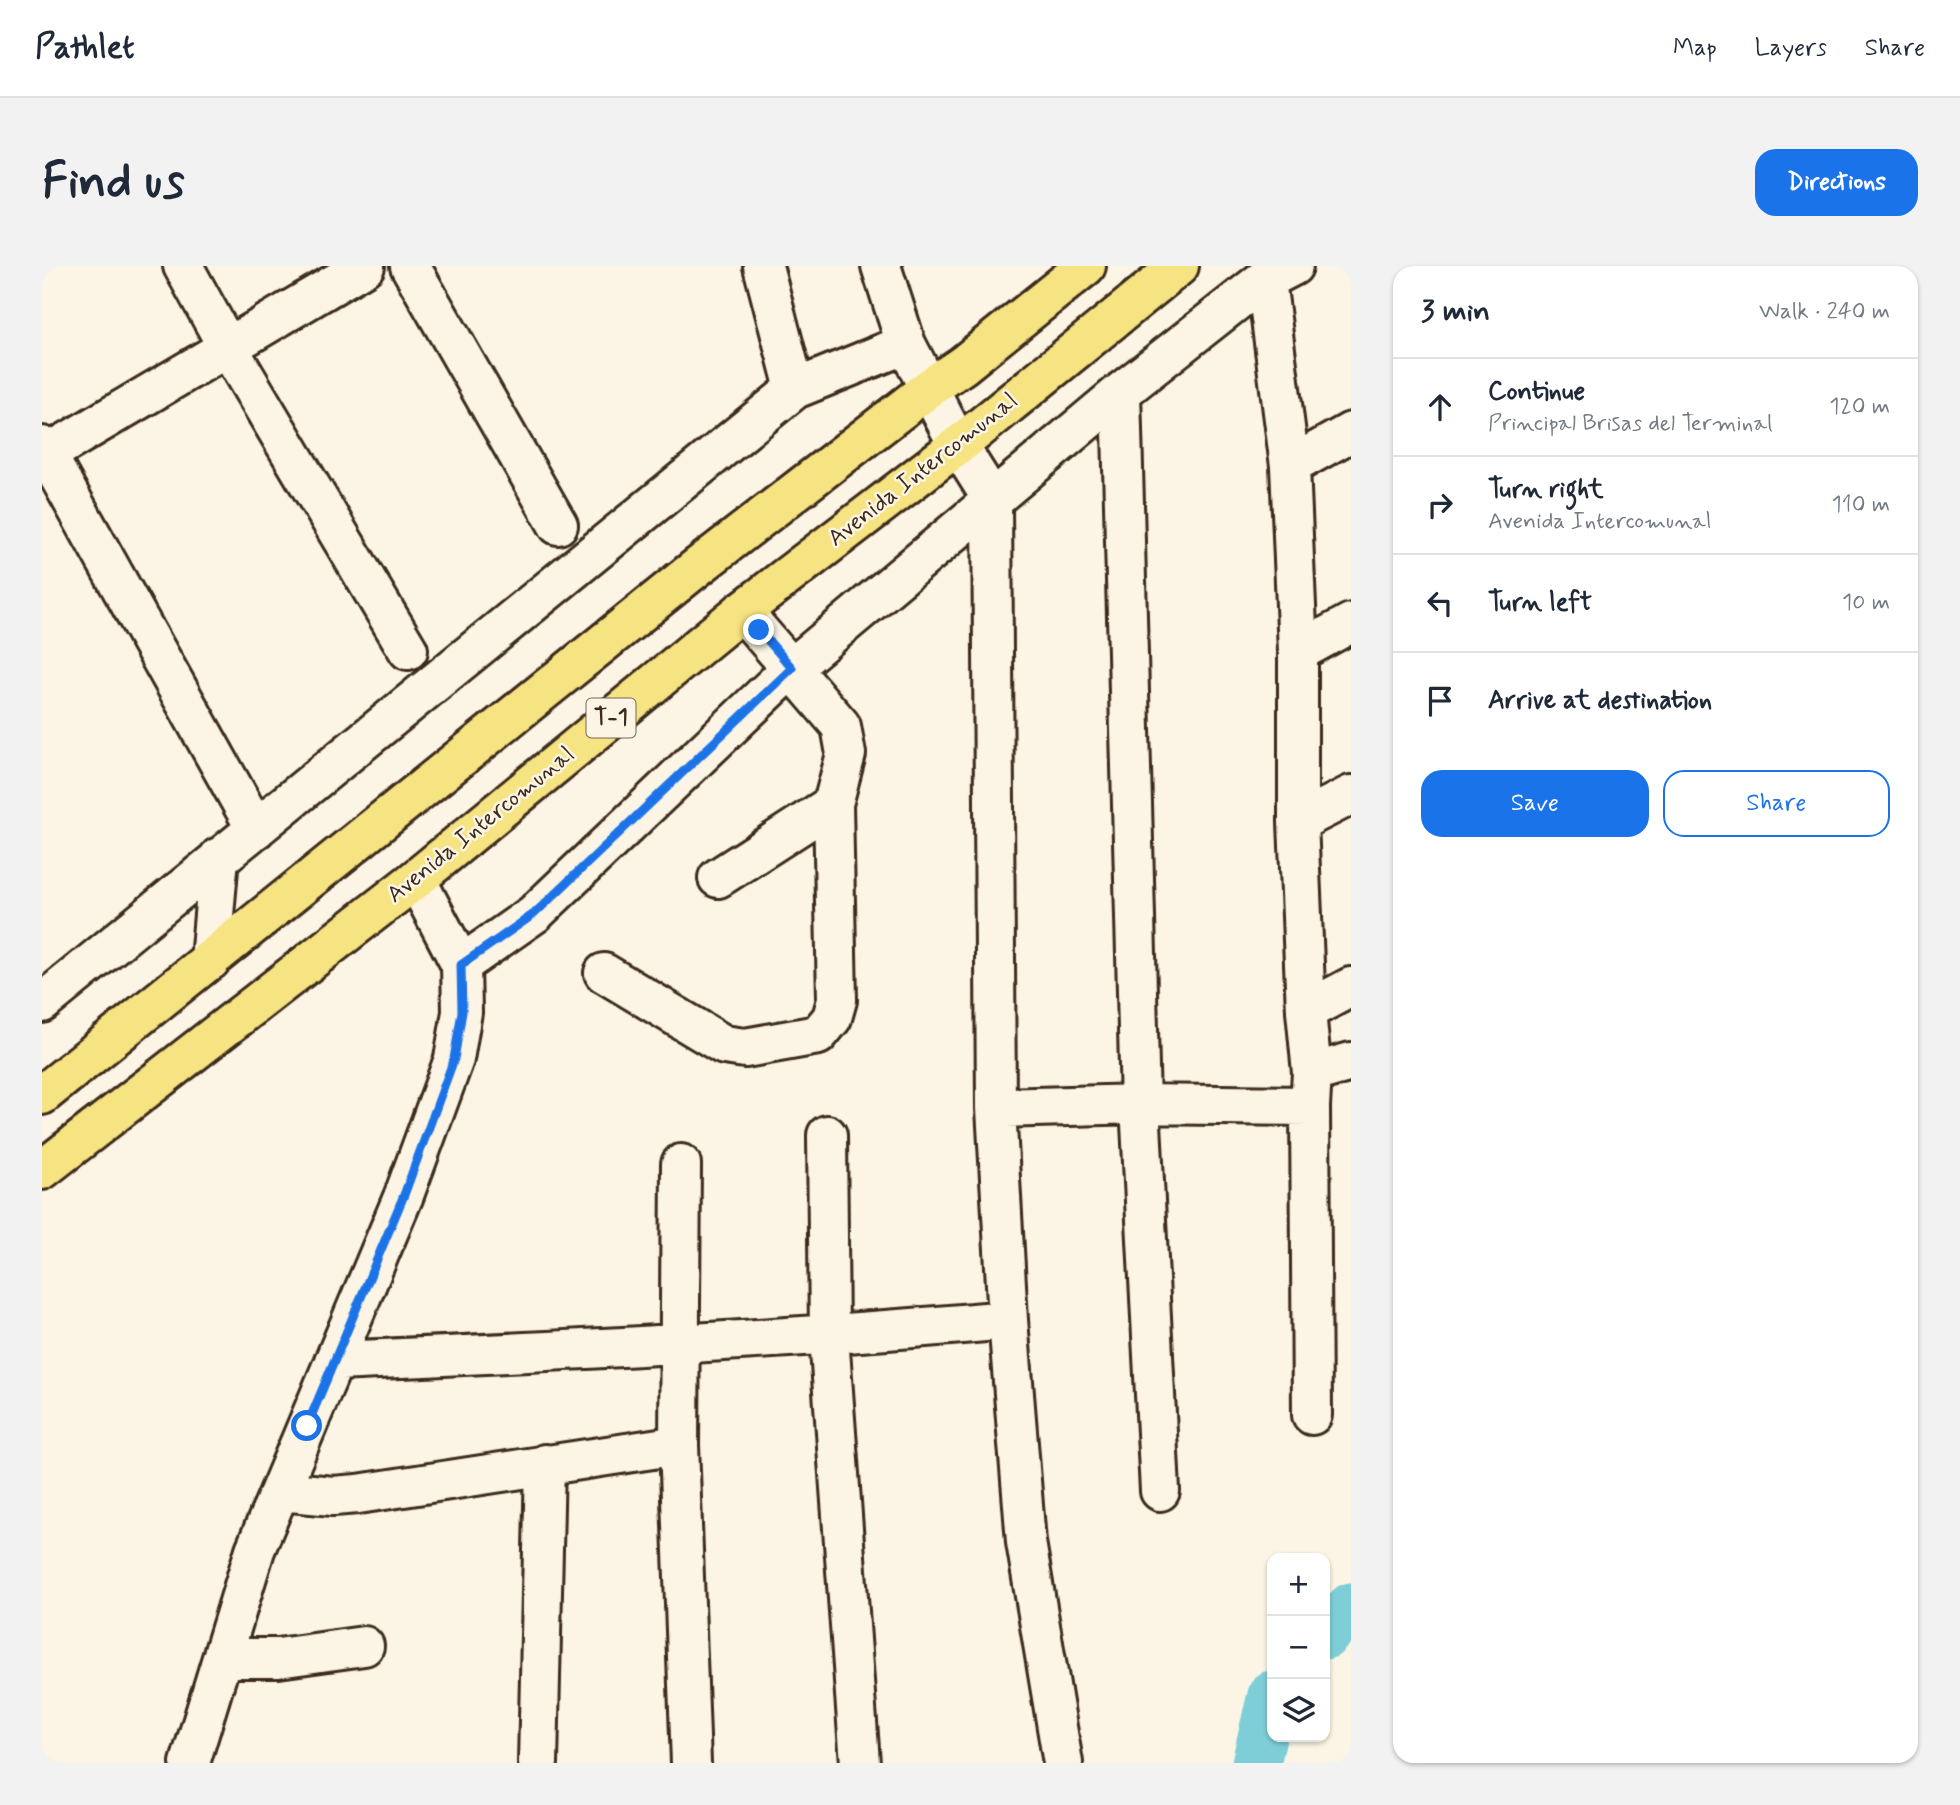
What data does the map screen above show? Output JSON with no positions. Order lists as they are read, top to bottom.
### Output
{
  "streets": {
    "main road": ["Avenida Intercomunal", "T-1"]
  },
  "page": {
    "header": "Pathlet",
    "nav": ["Map", "Layers", "Share"],
    "buttons": [
      "Directions",
      ["Save", "Share"]
    ],
    "title": "Find us",
    "heading": ["3 min", "Walk · 240 m"],
    "list": [
      ["Continue", "Principal Brisas del Terminal", "120 m"],
      ["Turn right", "Avenida Intercomunal", "110 m"],
      ["Turn left", "10 m"],
      "Arrive at destination"
    ],
    "map_buttons": ["+", "−"]
  }
}
